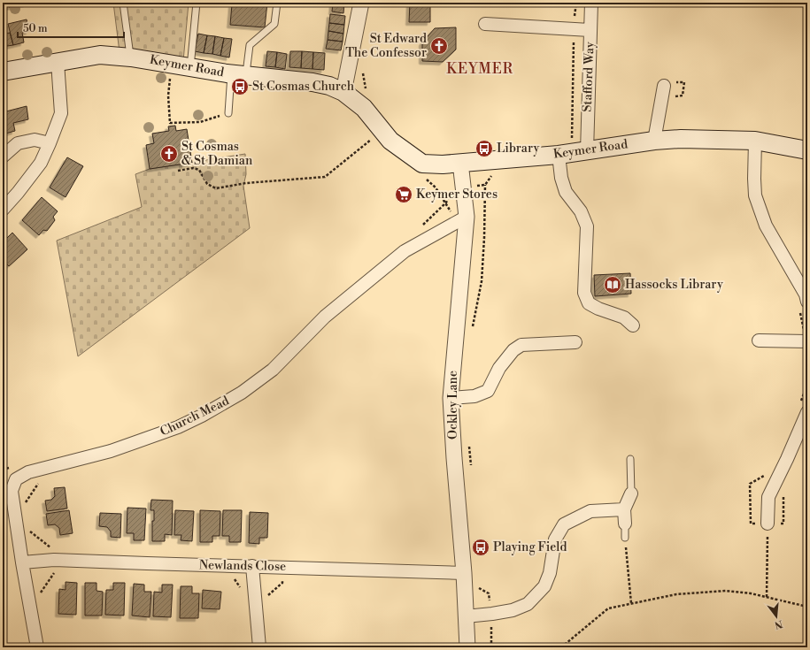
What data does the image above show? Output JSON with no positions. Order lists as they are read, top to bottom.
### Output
{
  "streets": {
    "main road": ["Keymer Road"],
    "street": [
      "Stafford Way",
      "Ockley Lane",
      "Church Mead",
      "Newlands Close"
    ]
  },
  "crossings": [
    ["Keymer Road", "Stafford Way"],
    ["Keymer Road", "Ockley Lane"],
    ["Ockley Lane", "Church Mead"],
    ["Ockley Lane", "Newlands Close"],
    ["Church Mead", "Newlands Close"]
  ],
  "districts": ["KEYMER"],
  "places": {
    "church": ["St Edward The Confessor", "St Cosmas & St Damian"],
    "bus stop": ["St Cosmas Church", "Library", "Playing Field"],
    "supermarket": ["Keymer Stores"],
    "library": ["Hassocks Library"]
  },
  "scale_bar": "50 m",
  "north": "bottom"
}
